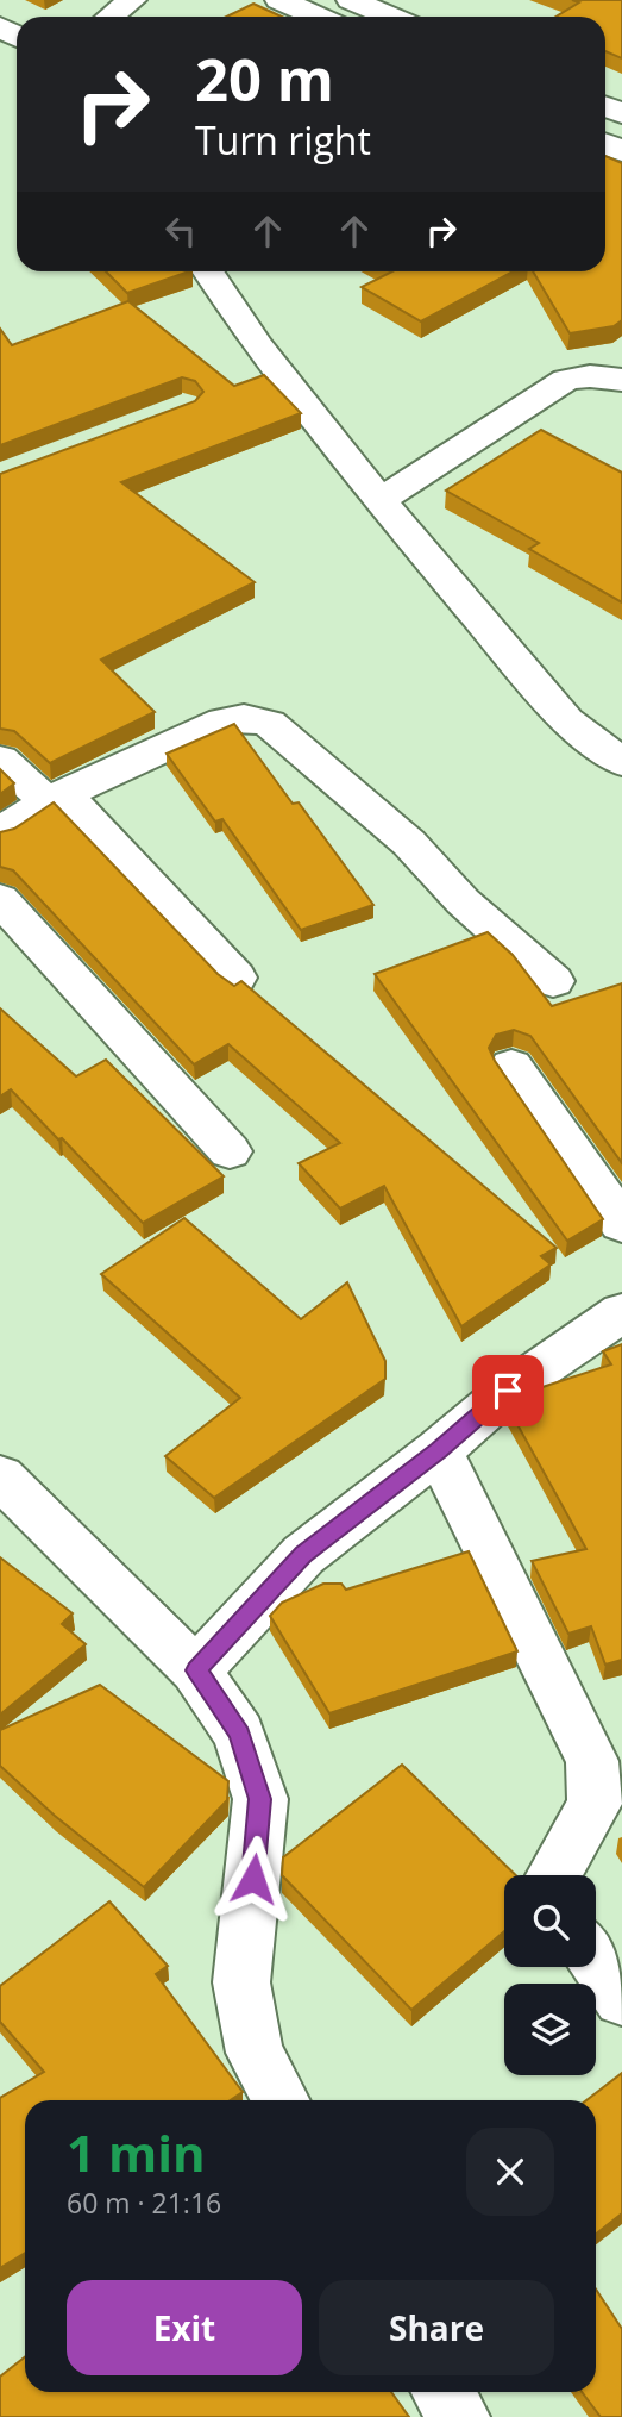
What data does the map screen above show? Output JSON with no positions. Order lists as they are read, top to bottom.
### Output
{
  "page": {
    "turn": ["20 m", "Turn right"],
    "heading": ["1 min", "60 m · 21:16"],
    "buttons": ["Exit", "Share"]
  }
}
